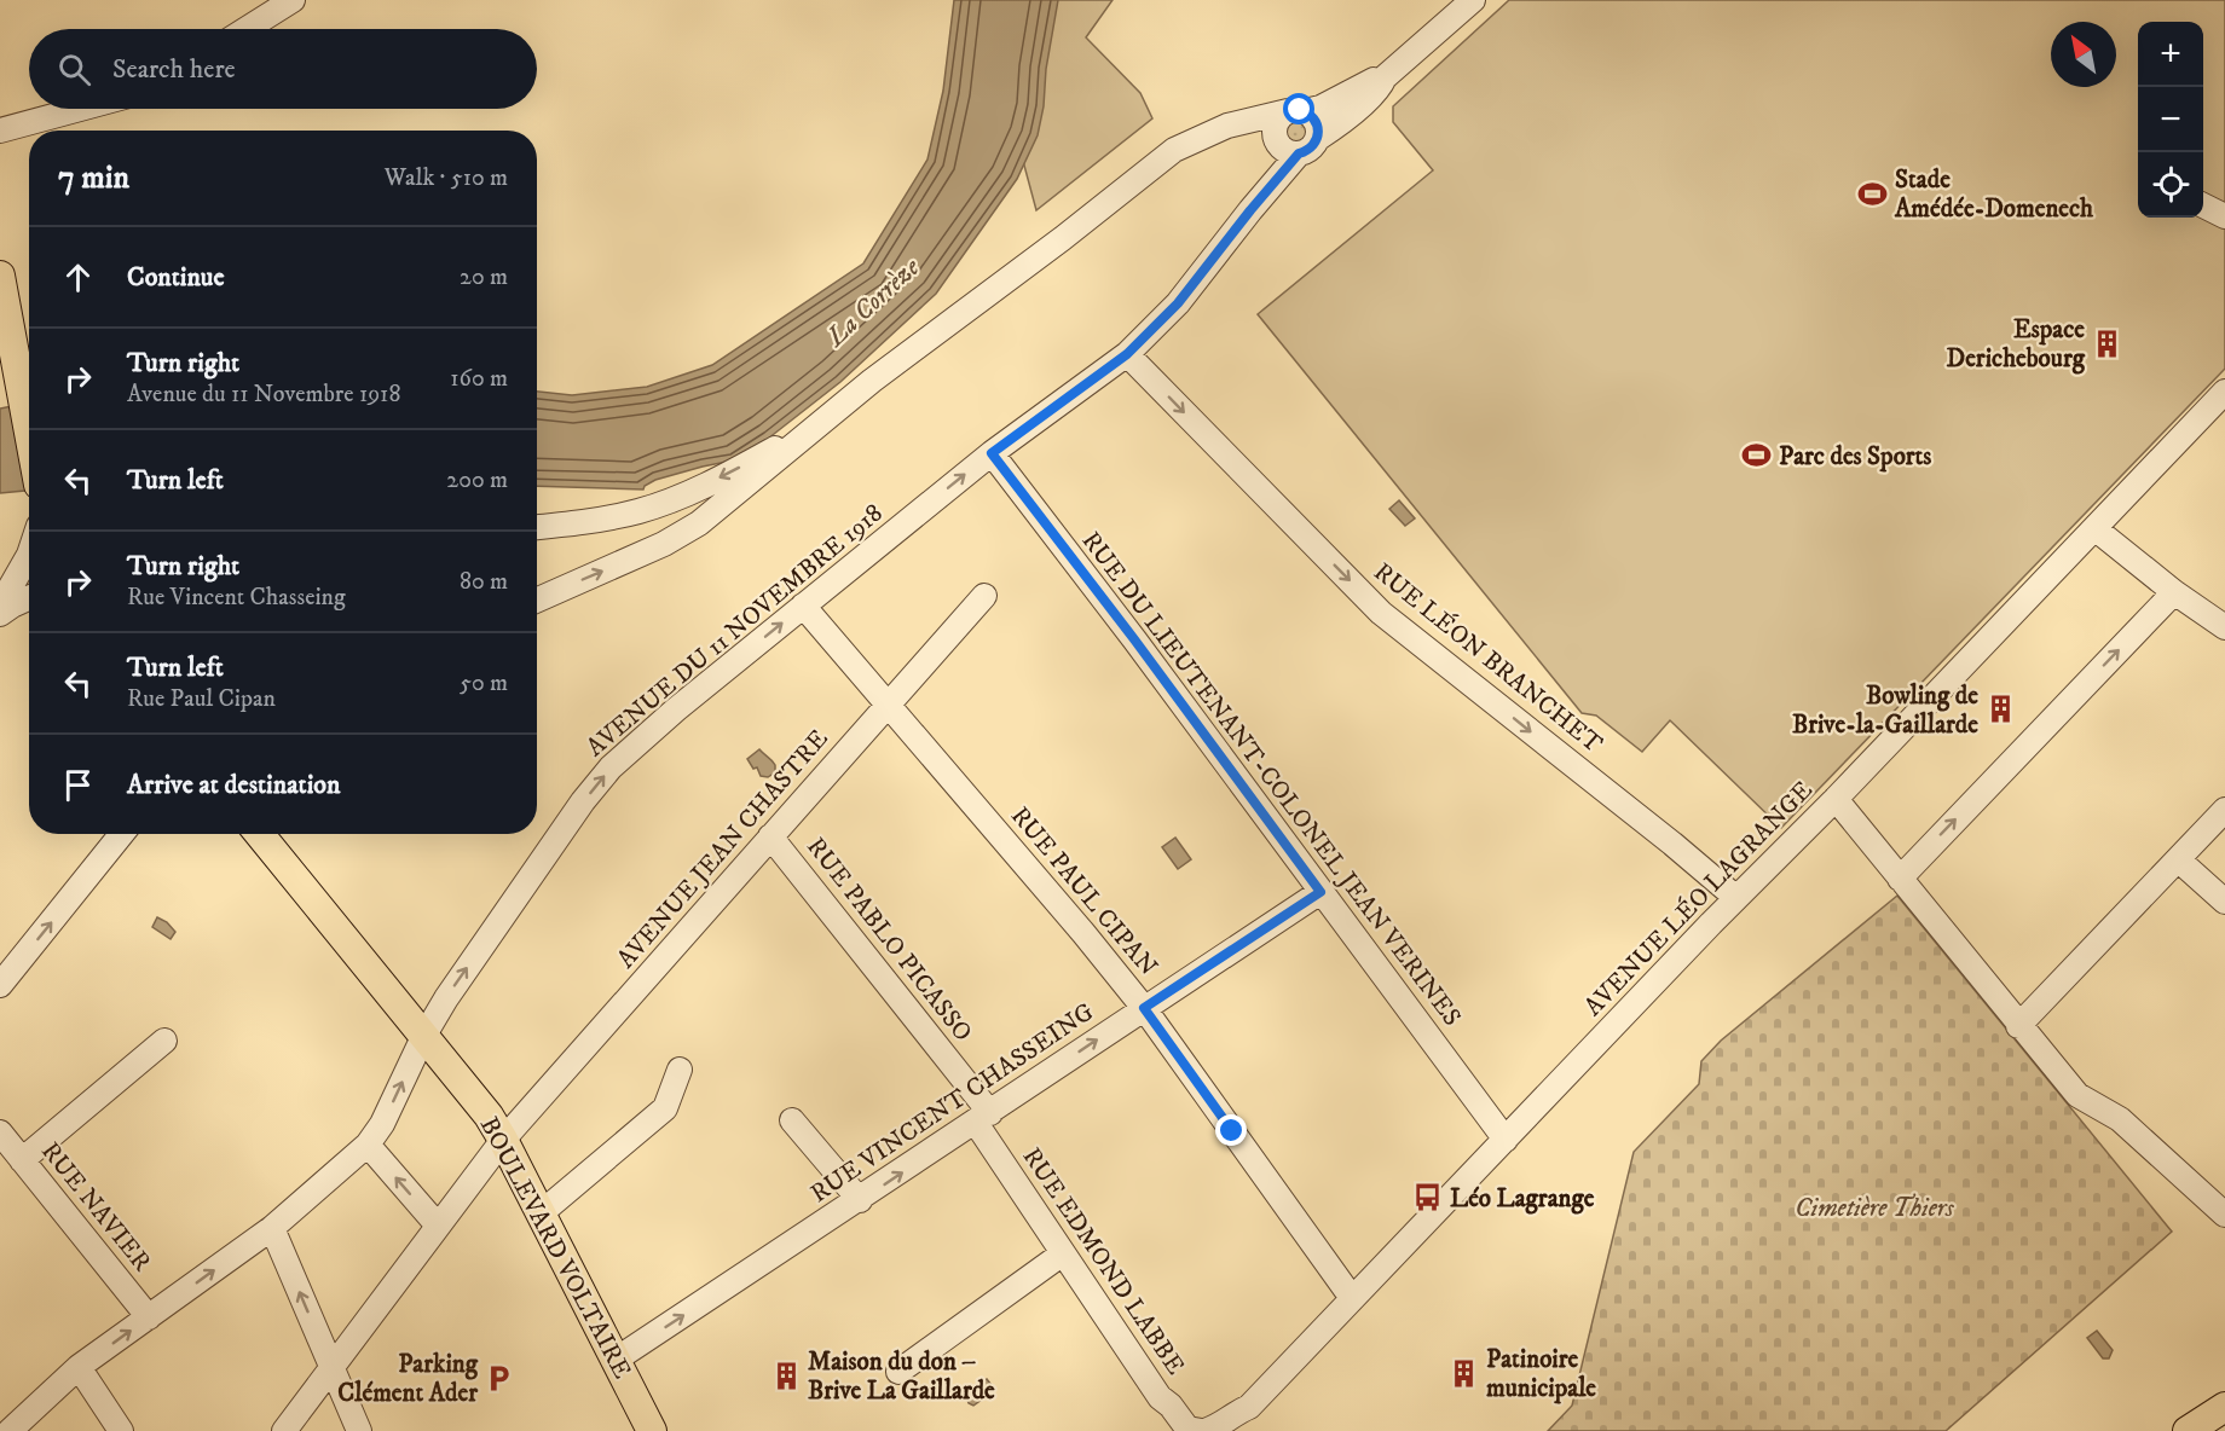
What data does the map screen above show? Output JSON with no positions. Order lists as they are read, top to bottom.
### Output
{
  "streets": {
    "main road": ["BOULEVARD VOLTAIRE"],
    "street": [
      "AVENUE DU 11 NOVEMBRE 1918",
      "RUE LÉON BRANCHET",
      "RUE DU LIEUTENANT-COLONEL JEAN VERINES",
      "AVENUE JEAN CHASTRE",
      "RUE PAUL CIPAN",
      "AVENUE LÉO LAGRANGE",
      "RUE PABLO PICASSO",
      "RUE VINCENT CHASSEING",
      "RUE NAVIER",
      "RUE EDMOND LABBE"
    ]
  },
  "crossings": [
    ["AVENUE DU 11 NOVEMBRE 1918", "RUE LÉON BRANCHET"],
    ["AVENUE DU 11 NOVEMBRE 1918", "RUE DU LIEUTENANT-COLONEL JEAN VERINES"],
    ["AVENUE DU 11 NOVEMBRE 1918", "RUE PAUL CIPAN"],
    ["AVENUE DU 11 NOVEMBRE 1918", "RUE NAVIER"],
    ["AVENUE DU 11 NOVEMBRE 1918", "BOULEVARD VOLTAIRE"],
    ["RUE LÉON BRANCHET", "AVENUE LÉO LAGRANGE"],
    ["RUE DU LIEUTENANT-COLONEL JEAN VERINES", "AVENUE LÉO LAGRANGE"],
    ["RUE DU LIEUTENANT-COLONEL JEAN VERINES", "RUE VINCENT CHASSEING"],
    ["AVENUE JEAN CHASTRE", "RUE PAUL CIPAN"],
    ["AVENUE JEAN CHASTRE", "RUE PABLO PICASSO"],
    ["AVENUE JEAN CHASTRE", "BOULEVARD VOLTAIRE"],
    ["RUE PAUL CIPAN", "AVENUE LÉO LAGRANGE"],
    ["RUE PAUL CIPAN", "RUE VINCENT CHASSEING"],
    ["AVENUE LÉO LAGRANGE", "RUE EDMOND LABBE"],
    ["RUE PABLO PICASSO", "RUE VINCENT CHASSEING"],
    ["RUE PABLO PICASSO", "RUE EDMOND LABBE"],
    ["RUE VINCENT CHASSEING", "BOULEVARD VOLTAIRE"],
    ["RUE VINCENT CHASSEING", "RUE EDMOND LABBE"]
  ],
  "one_way": ["RUE LÉON BRANCHET"],
  "water": ["La Corrèze"],
  "parks": ["Cimetière Thiers"],
  "places": {
    "sports": ["Stade Amédée-Domenech", "Parc des Sports"],
    "building": [
      "Espace Derichebourg",
      "Bowling de Brive-la-Gaillarde",
      "Patinoire municipale",
      "Maison du don – Brive La Gaillarde"
    ],
    "bus stop": ["Léo Lagrange"],
    "parking": ["Parking Clément Ader"]
  },
  "north": "top left",
  "page": {
    "map_buttons": ["+", "−"],
    "search": "Search here",
    "heading": ["7 min", "Walk · 510 m"],
    "list": [
      ["Continue", "20 m"],
      ["Turn right", "Avenue du 11 Novembre 1918", "160 m"],
      ["Turn left", "200 m"],
      ["Turn right", "Rue Vincent Chasseing", "80 m"],
      ["Turn left", "Rue Paul Cipan", "50 m"],
      "Arrive at destination"
    ]
  }
}
